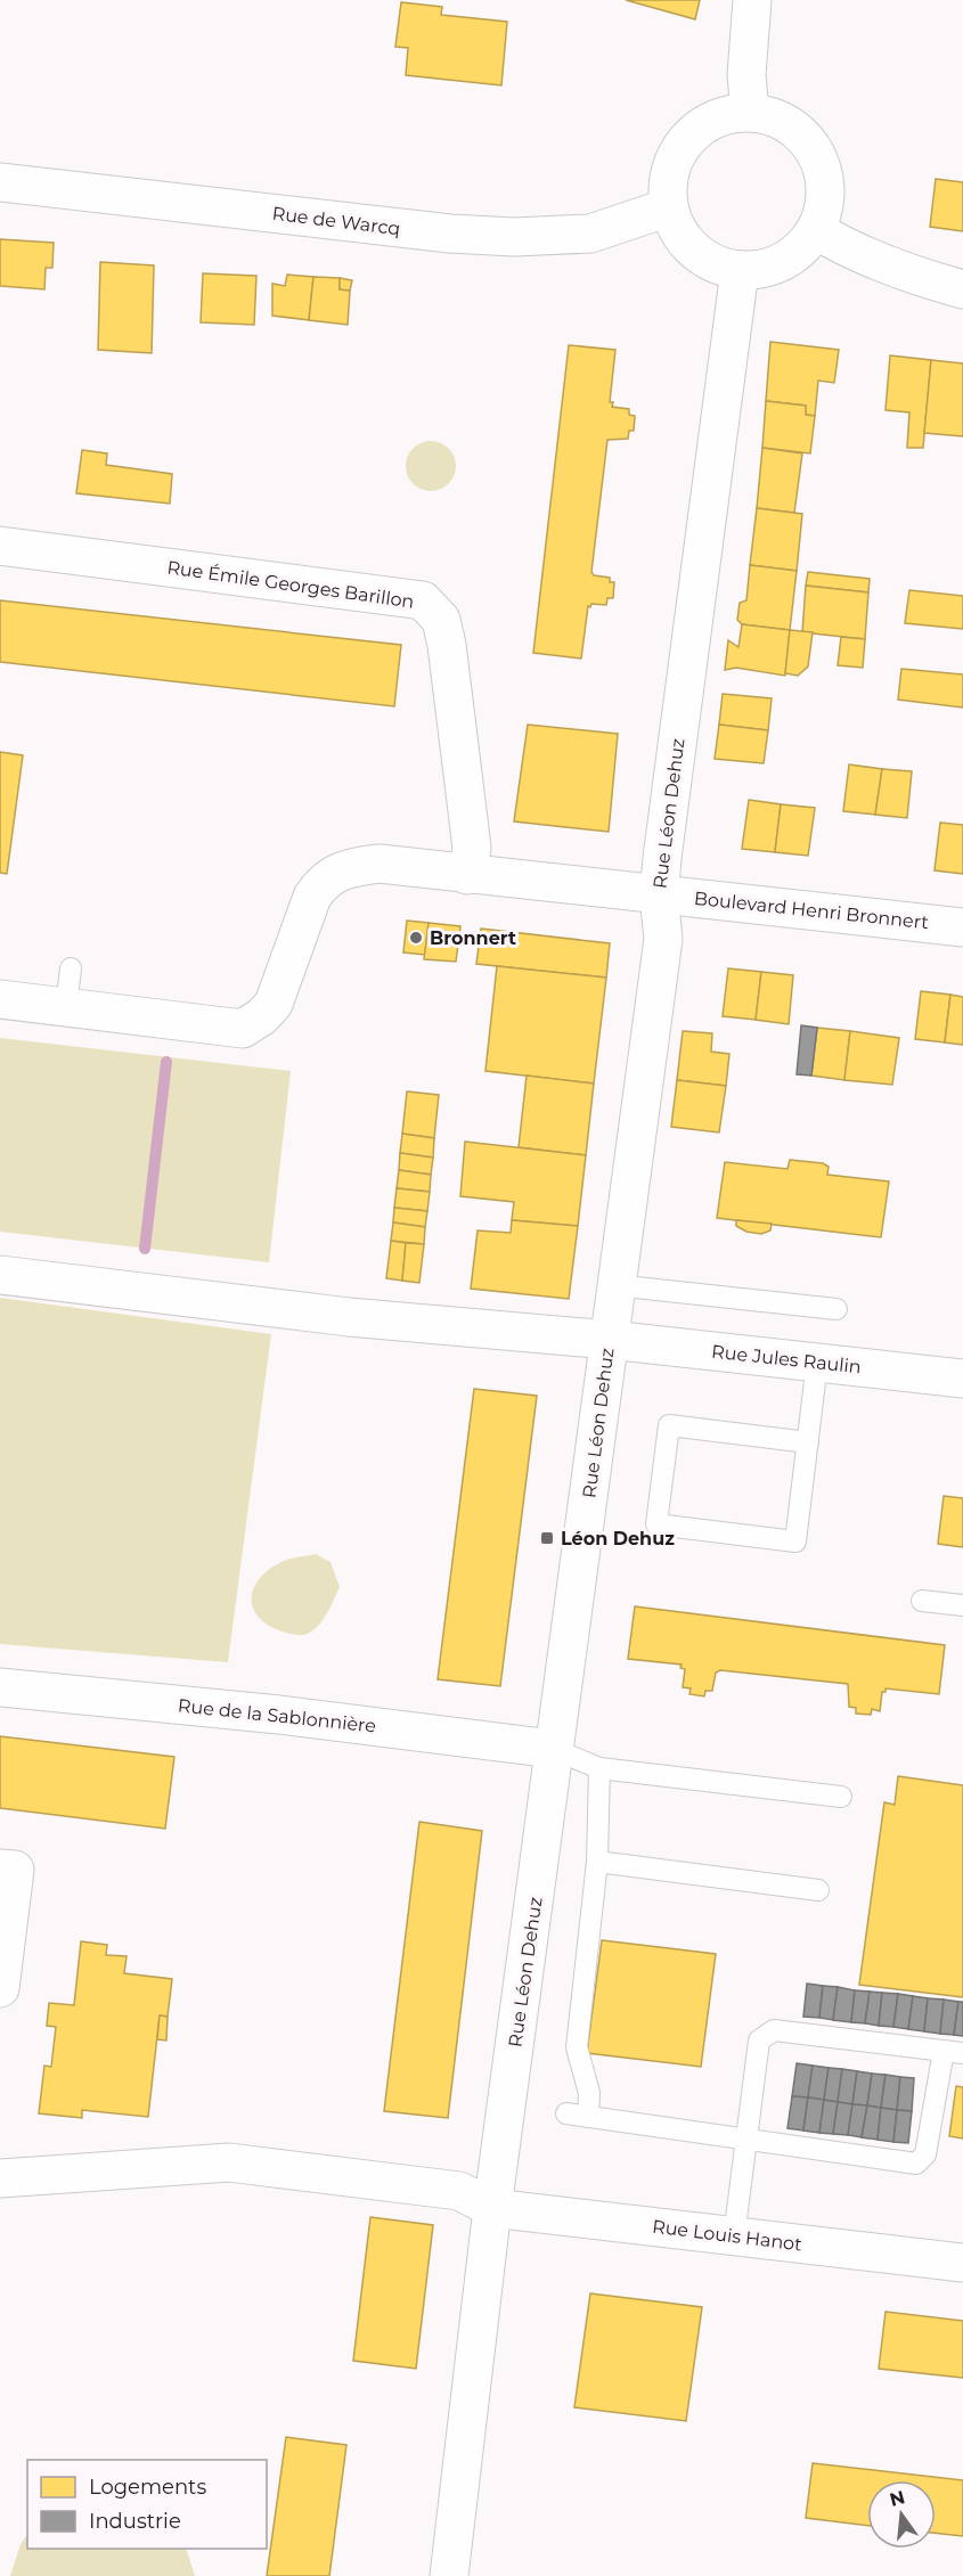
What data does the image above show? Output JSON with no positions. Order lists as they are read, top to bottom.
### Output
{
  "streets": {
    "street": [
      "Rue de Warcq",
      "Rue Émile Georges Barillon",
      "Rue Léon Dehuz",
      "Boulevard Henri Bronnert",
      "Rue Jules Raulin",
      "Rue de la Sablonnière",
      "Rue Louis Hanot"
    ]
  },
  "crossings": [
    ["Rue de Warcq", "Rue Léon Dehuz"],
    ["Rue Léon Dehuz", "Boulevard Henri Bronnert"],
    ["Rue Léon Dehuz", "Rue Jules Raulin"],
    ["Rue Léon Dehuz", "Rue de la Sablonnière"],
    ["Rue Léon Dehuz", "Rue Louis Hanot"]
  ],
  "places": {
    "other": ["Bronnert"],
    "transit": ["Léon Dehuz"]
  },
  "legend": ["Logements", "Industrie"],
  "north": "top"
}
